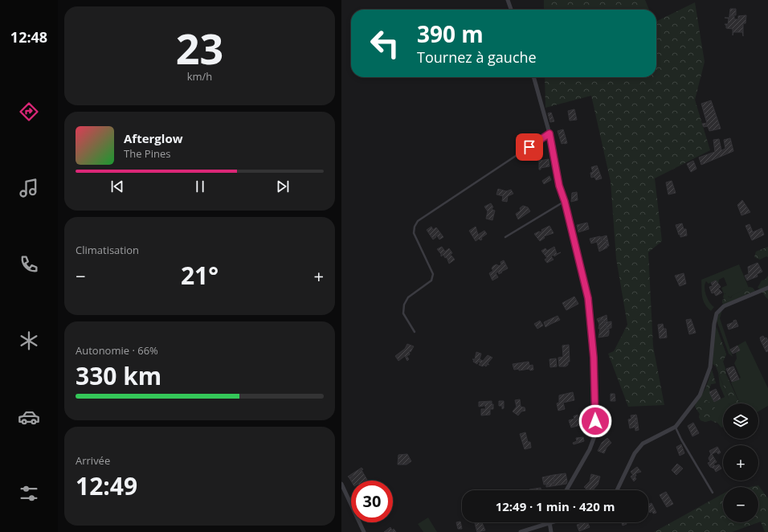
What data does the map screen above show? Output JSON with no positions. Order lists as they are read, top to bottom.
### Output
{
  "page": {
    "tabs": "12:48",
    "tile": [
      ["23", "km/h"],
      "Climatisation",
      ["Autonomie · 66%", "330 km"],
      ["Arrivée", "12:49"]
    ],
    "turn": ["390 m", "Tournez à gauche"],
    "song": ["Afterglow", "The Pines"],
    "heat": ["−", "21°", "+"],
    "map_buttons": ["+", "−"],
    "limit": "30",
    "trip": "12:49 · 1 min · 420 m"
  }
}
